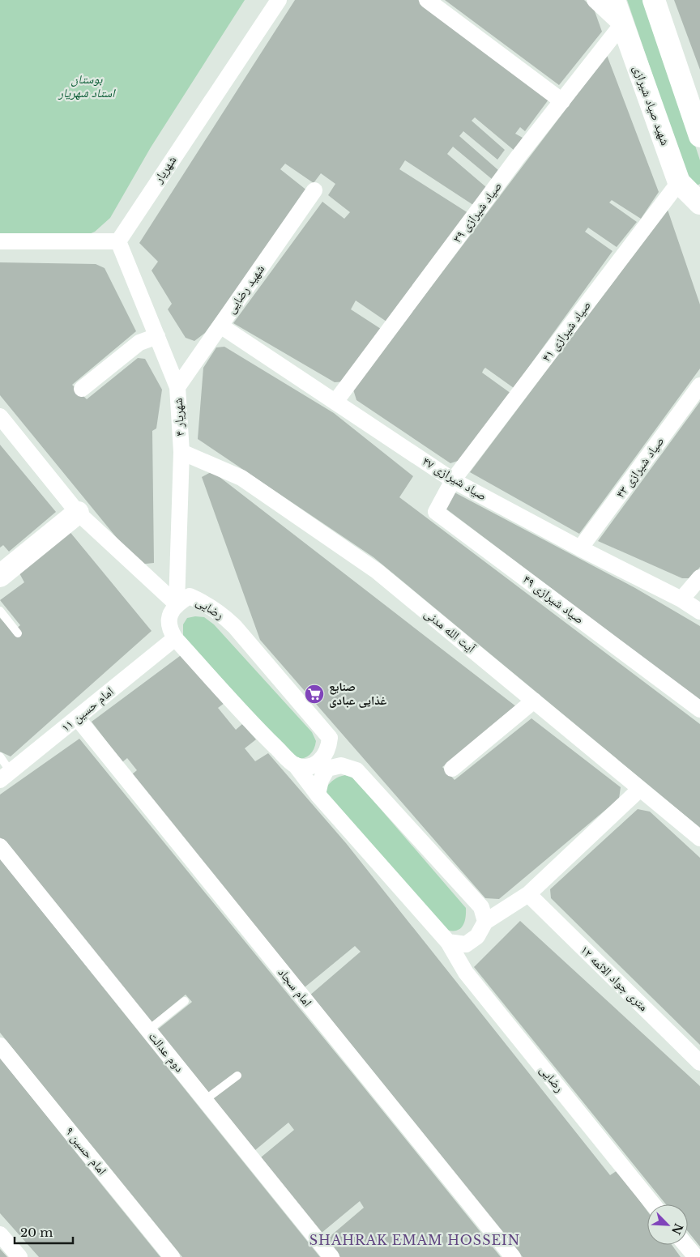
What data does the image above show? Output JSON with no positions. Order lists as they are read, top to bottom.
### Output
{
  "streets": {
    "street": [
      "شهید صیاد شیرازی",
      "شهریار",
      "صیاد شیرازی ۳۹",
      "شهید رضایی",
      "صیاد شیرازی ۴۱",
      "شهریار ۴",
      "صیاد شیرازی ۴۳",
      "صیاد شیرازی ۴۷",
      "صیاد شیرازی ۴۹",
      "رضایی",
      "آیت الله مدنی",
      "امام حسین ۱۱",
      "۱۲ متری جواد الائمه",
      "امام سجاد",
      "دوم عدالت",
      "امام حسین ۹"
    ]
  },
  "crossings": [
    ["شهید صیاد شیرازی", "صیاد شیرازی ۳۹"],
    ["شهید صیاد شیرازی", "صیاد شیرازی ۴۱"],
    ["شهریار", "شهریار ۴"],
    ["صیاد شیرازی ۳۹", "صیاد شیرازی ۴۷"],
    ["شهید رضایی", "شهریار ۴"],
    ["شهید رضایی", "صیاد شیرازی ۴۷"],
    ["صیاد شیرازی ۴۱", "صیاد شیرازی ۴۷"],
    ["صیاد شیرازی ۴۱", "صیاد شیرازی ۴۹"],
    ["شهریار ۴", "رضایی"],
    ["شهریار ۴", "آیت الله مدنی"],
    ["صیاد شیرازی ۴۳", "صیاد شیرازی ۴۷"],
    ["صیاد شیرازی ۴۷", "صیاد شیرازی ۴۹"],
    ["رضایی", "امام حسین ۱۱"],
    ["امام حسین ۱۱", "امام سجاد"]
  ],
  "districts": ["SHAHRAK EMAM HOSSEIN"],
  "parks": ["بوستان استاد شهریار"],
  "places": {
    "supermarket": ["صنایع غذایی عبادی"]
  },
  "scale_bar": "20 m",
  "north": "bottom right"
}
